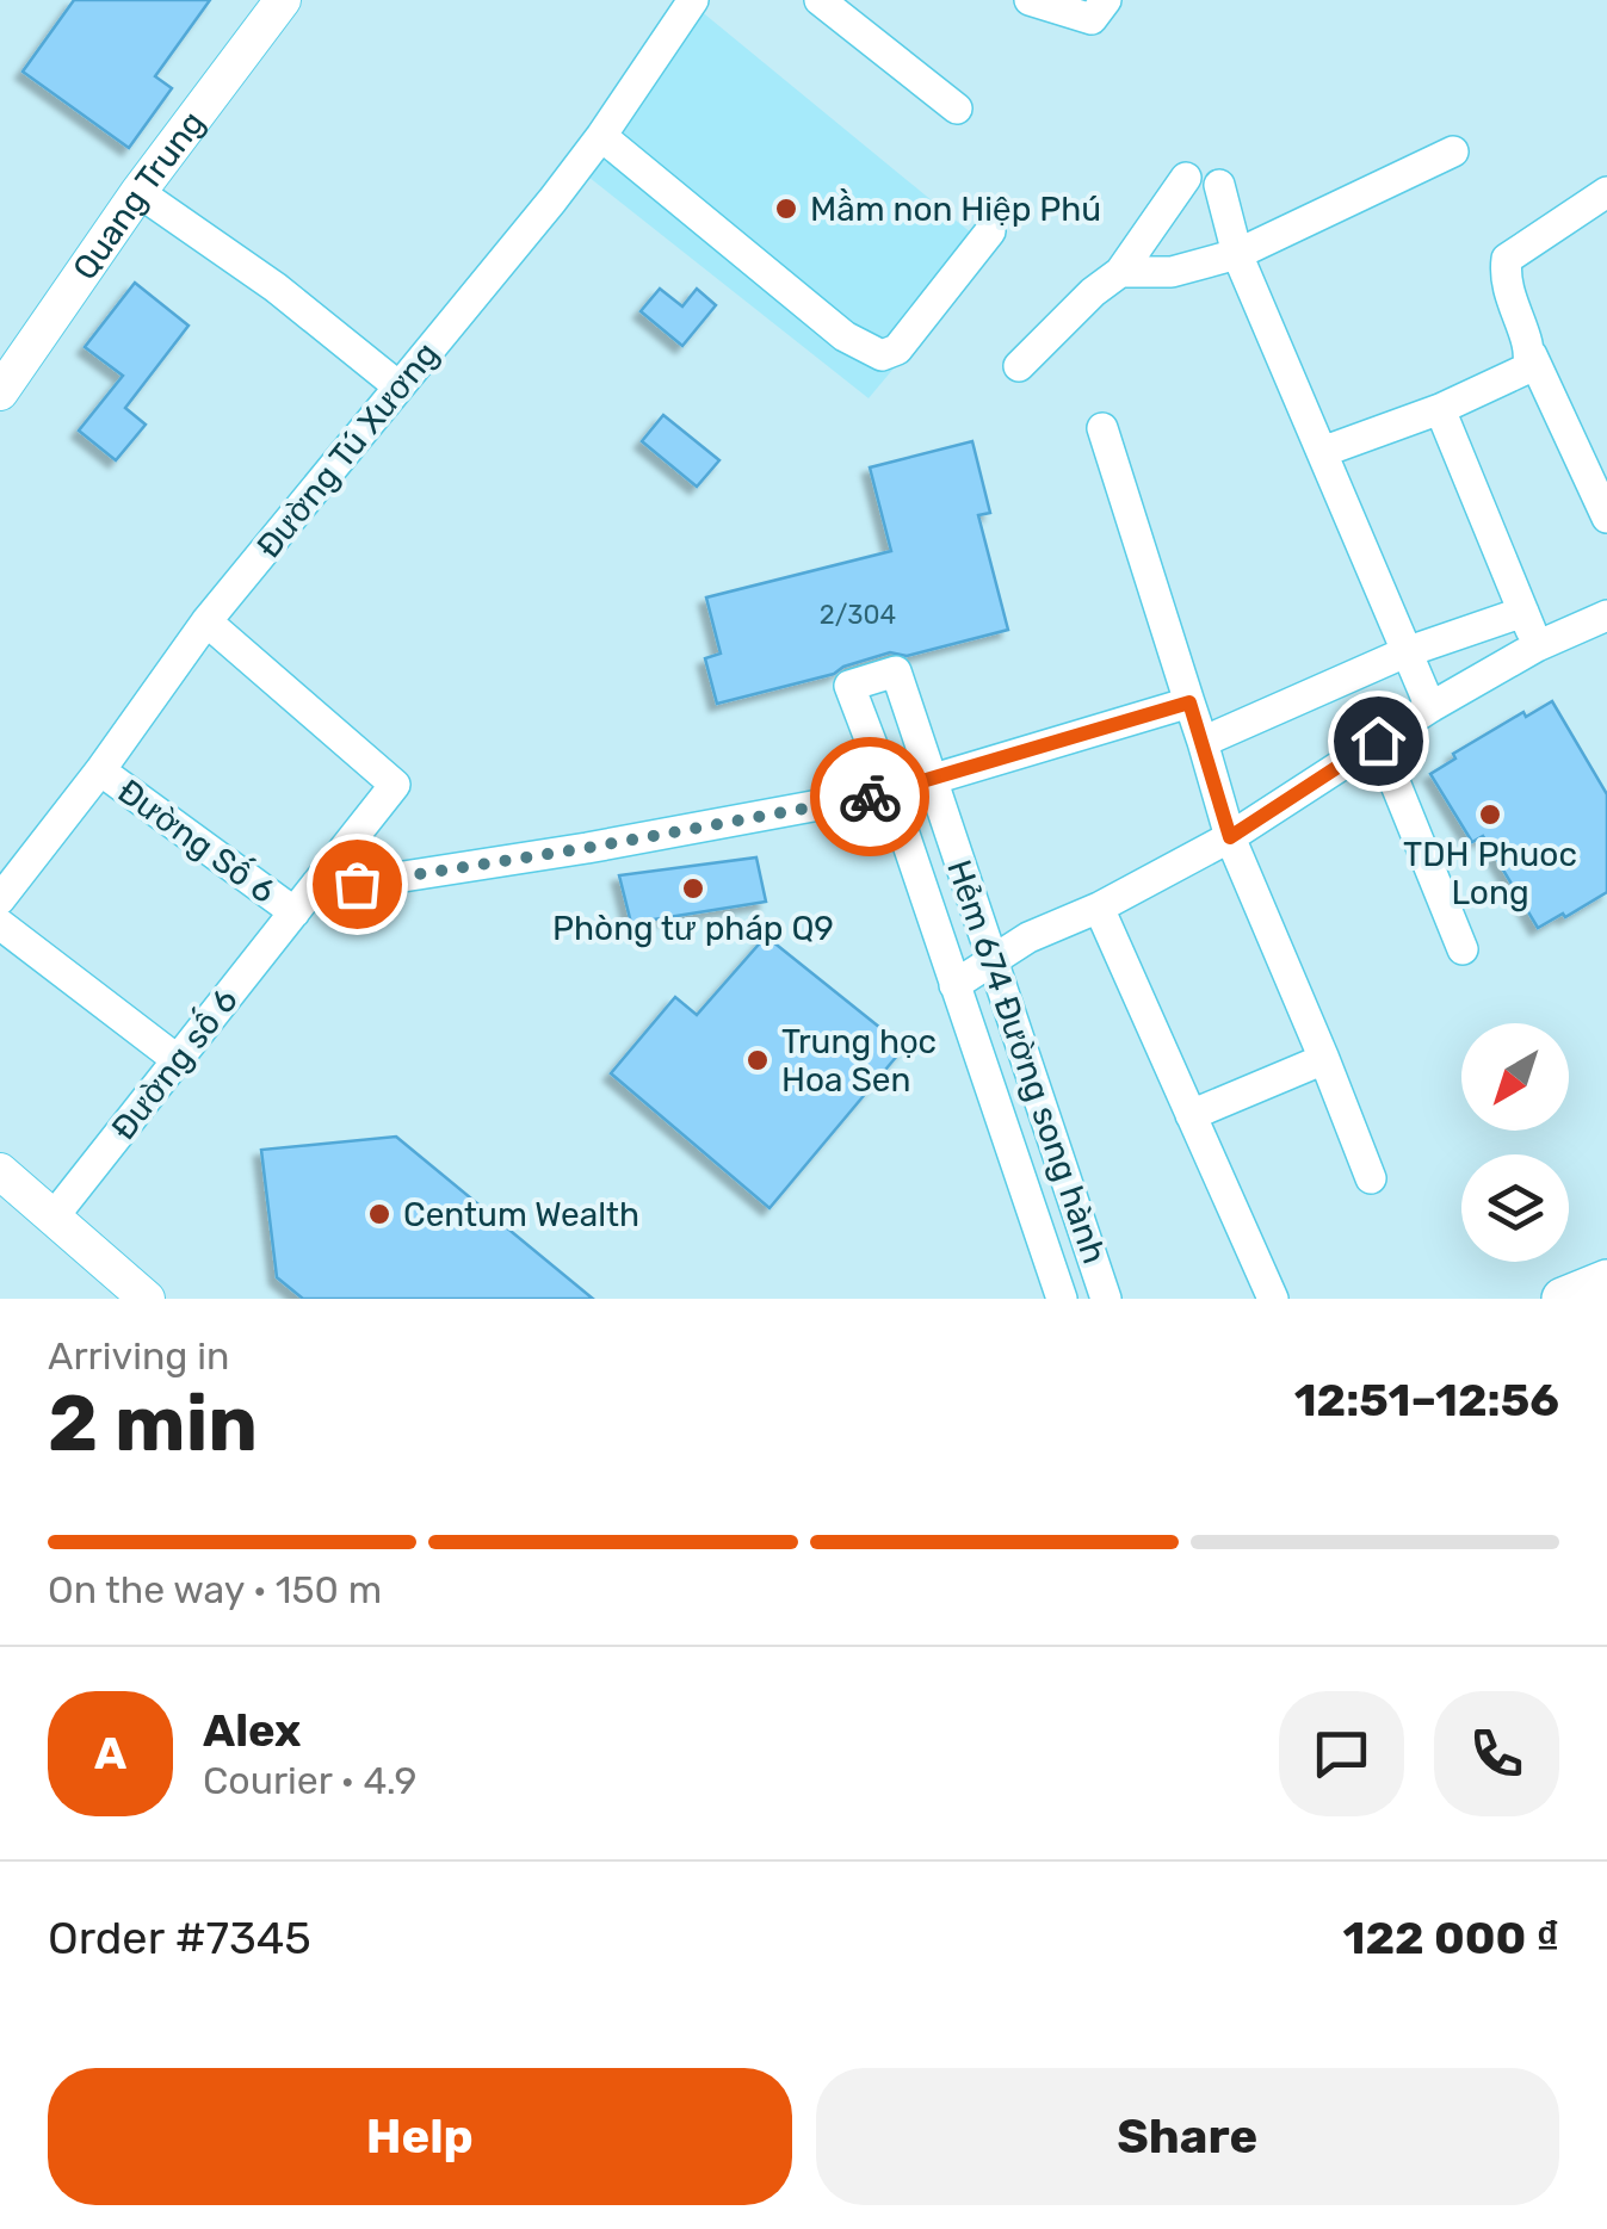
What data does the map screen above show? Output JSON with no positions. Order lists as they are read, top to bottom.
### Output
{
  "streets": {
    "street": [
      "Quang Trung",
      "Đường Tú Xương",
      "Đường Số 6",
      "Hẻm 674 Đường song hành",
      "Đường số 6"
    ]
  },
  "crossings": [
    ["Đường Tú Xương", "Đường Số 6"],
    ["Đường Tú Xương", "Đường số 6"],
    ["Đường Số 6", "Hẻm 674 Đường song hành"],
    ["Đường Số 6", "Đường số 6"]
  ],
  "places": [
    "Mầm non Hiệp Phú",
    "TDH Phuoc Long",
    "Phòng tư pháp Q9",
    "Trung học Hoa Sen",
    "Centum Wealth"
  ],
  "house_numbers": ["2/304"],
  "north": "bottom left",
  "page": {
    "heading": ["2 min", "Arriving in", "12:51–12:56"],
    "panel": [
      "Alex",
      "Courier · 4.9",
      "Order #7345",
      "122 000 ₫"
    ],
    "bar": "On the way · 150 m",
    "round": "A",
    "buttons": ["Help", "Share"]
  }
}
